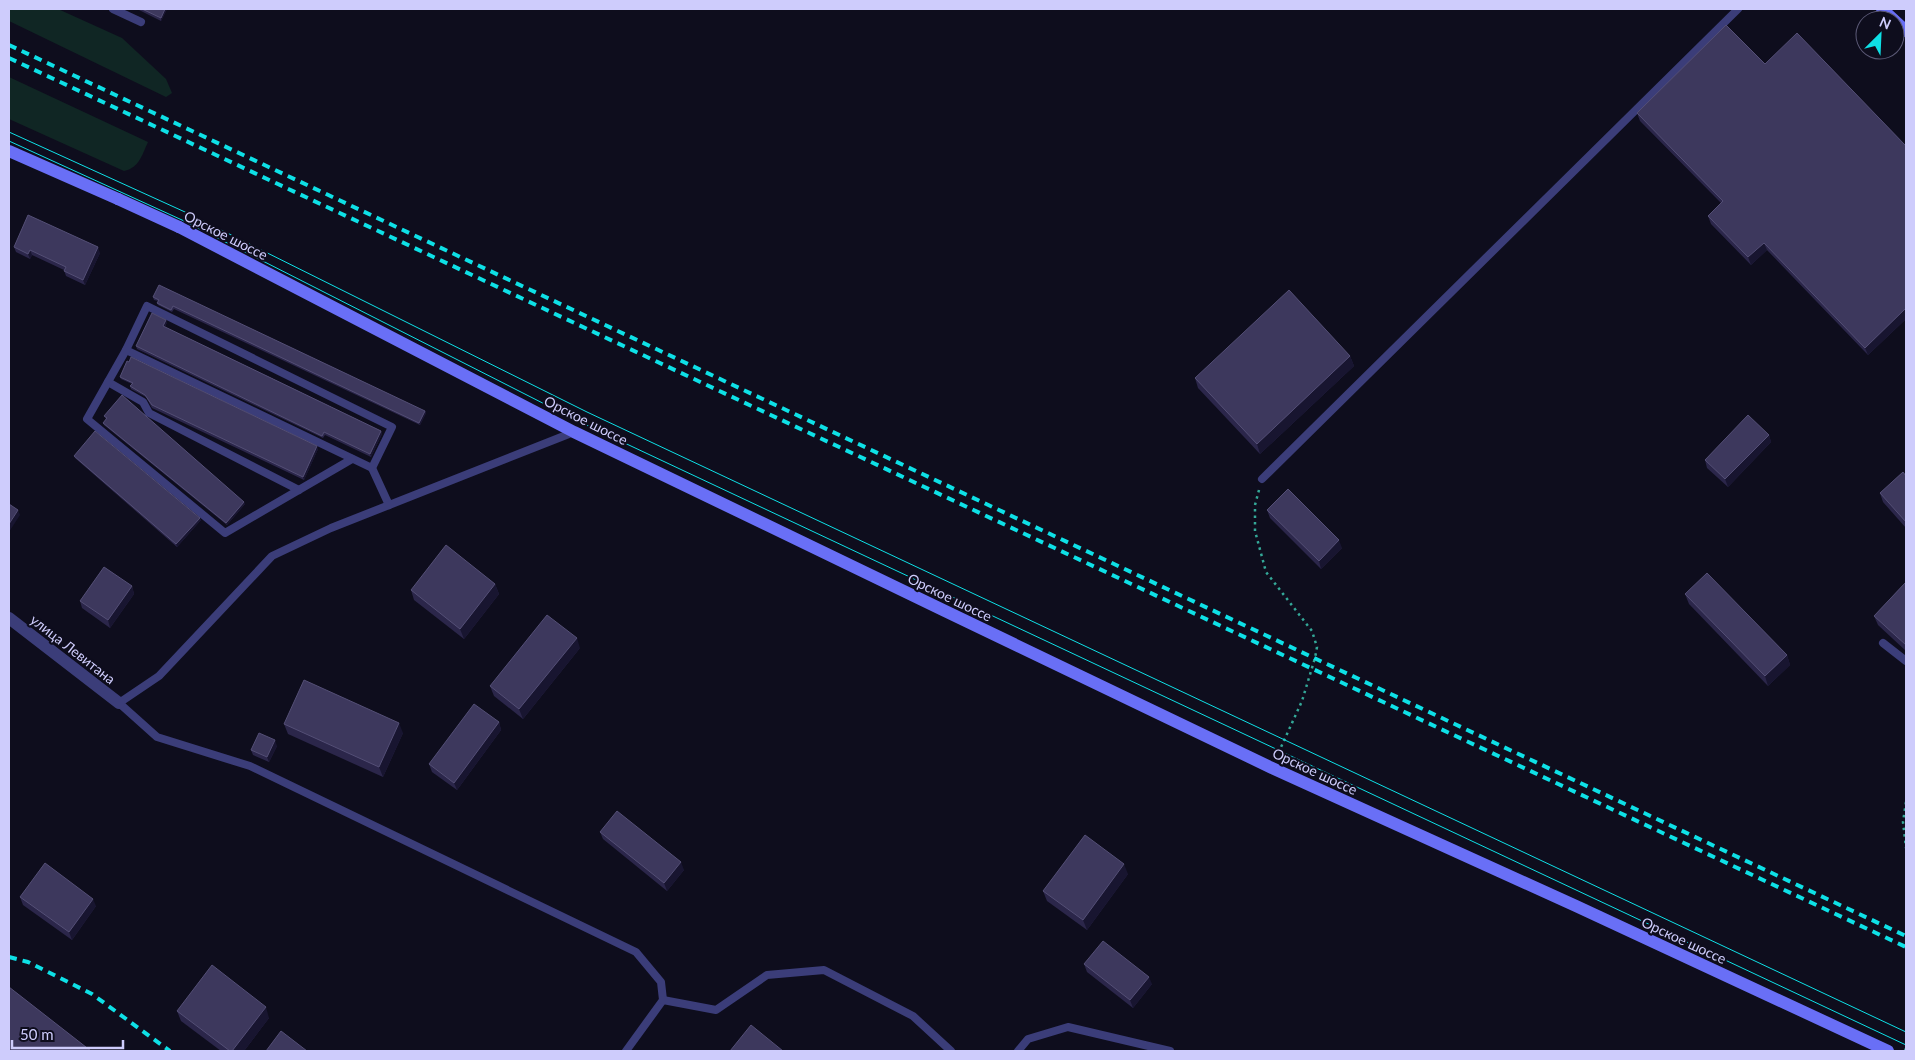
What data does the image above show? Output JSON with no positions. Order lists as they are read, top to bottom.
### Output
{
  "streets": {
    "street": ["Орское шоссе", "улица Левитана"]
  },
  "scale_bar": "50 m",
  "north": "top right"
}
